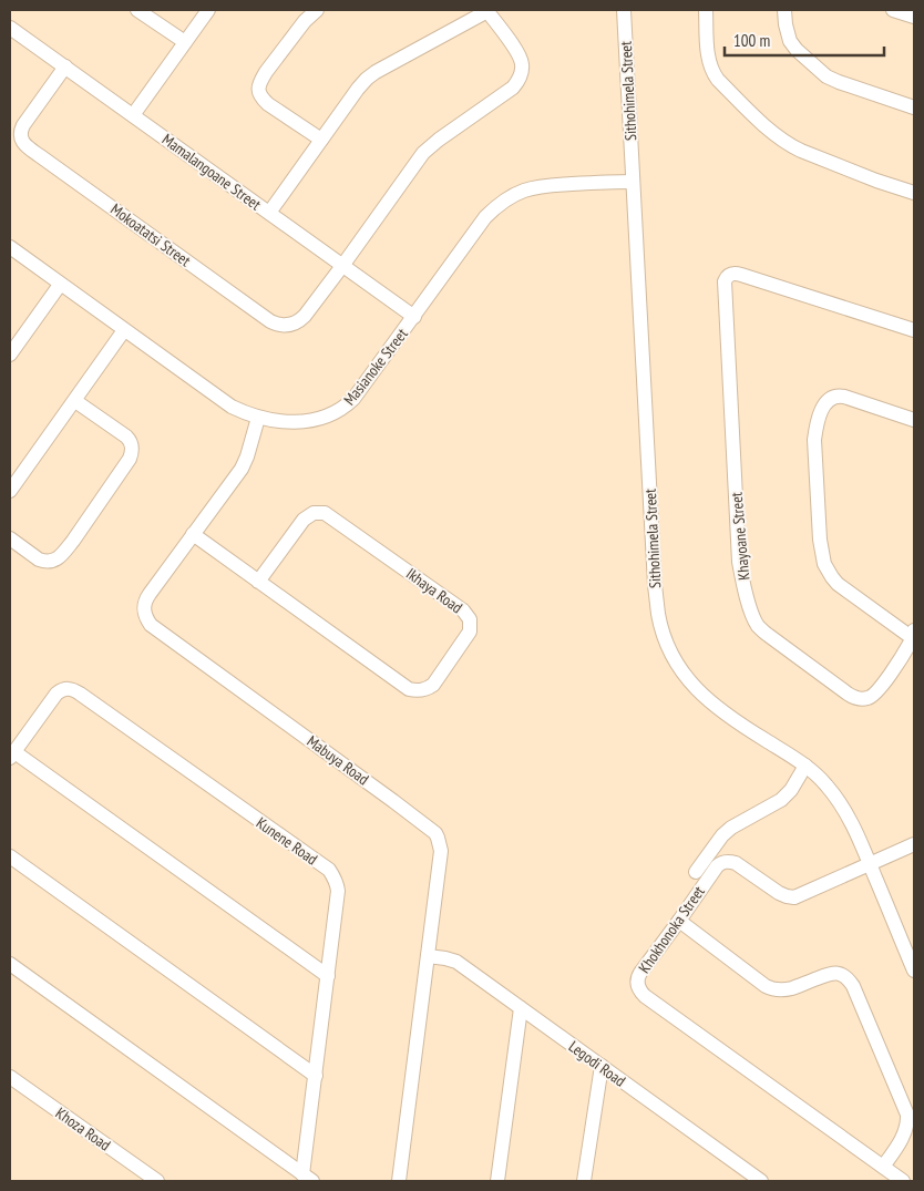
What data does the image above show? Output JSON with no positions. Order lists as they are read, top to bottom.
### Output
{
  "streets": {
    "street": [
      "Sithohimela Street",
      "Mamalangoane Street",
      "Mokoatatsi Street",
      "Masianoke Street",
      "Khayoane Street",
      "Ikhaya Road",
      "Mabuya Road",
      "Kunene Road",
      "Khokhonoka Street",
      "Legodi Road",
      "Khoza Road"
    ]
  },
  "crossings": [
    ["Sithohimela Street", "Masianoke Street"],
    ["Sithohimela Street", "Khokhonoka Street"],
    ["Mamalangoane Street", "Mokoatatsi Street"],
    ["Mamalangoane Street", "Masianoke Street"],
    ["Masianoke Street", "Mabuya Road"],
    ["Ikhaya Road", "Mabuya Road"],
    ["Mabuya Road", "Legodi Road"]
  ],
  "scale_bar": "100 m"
}
